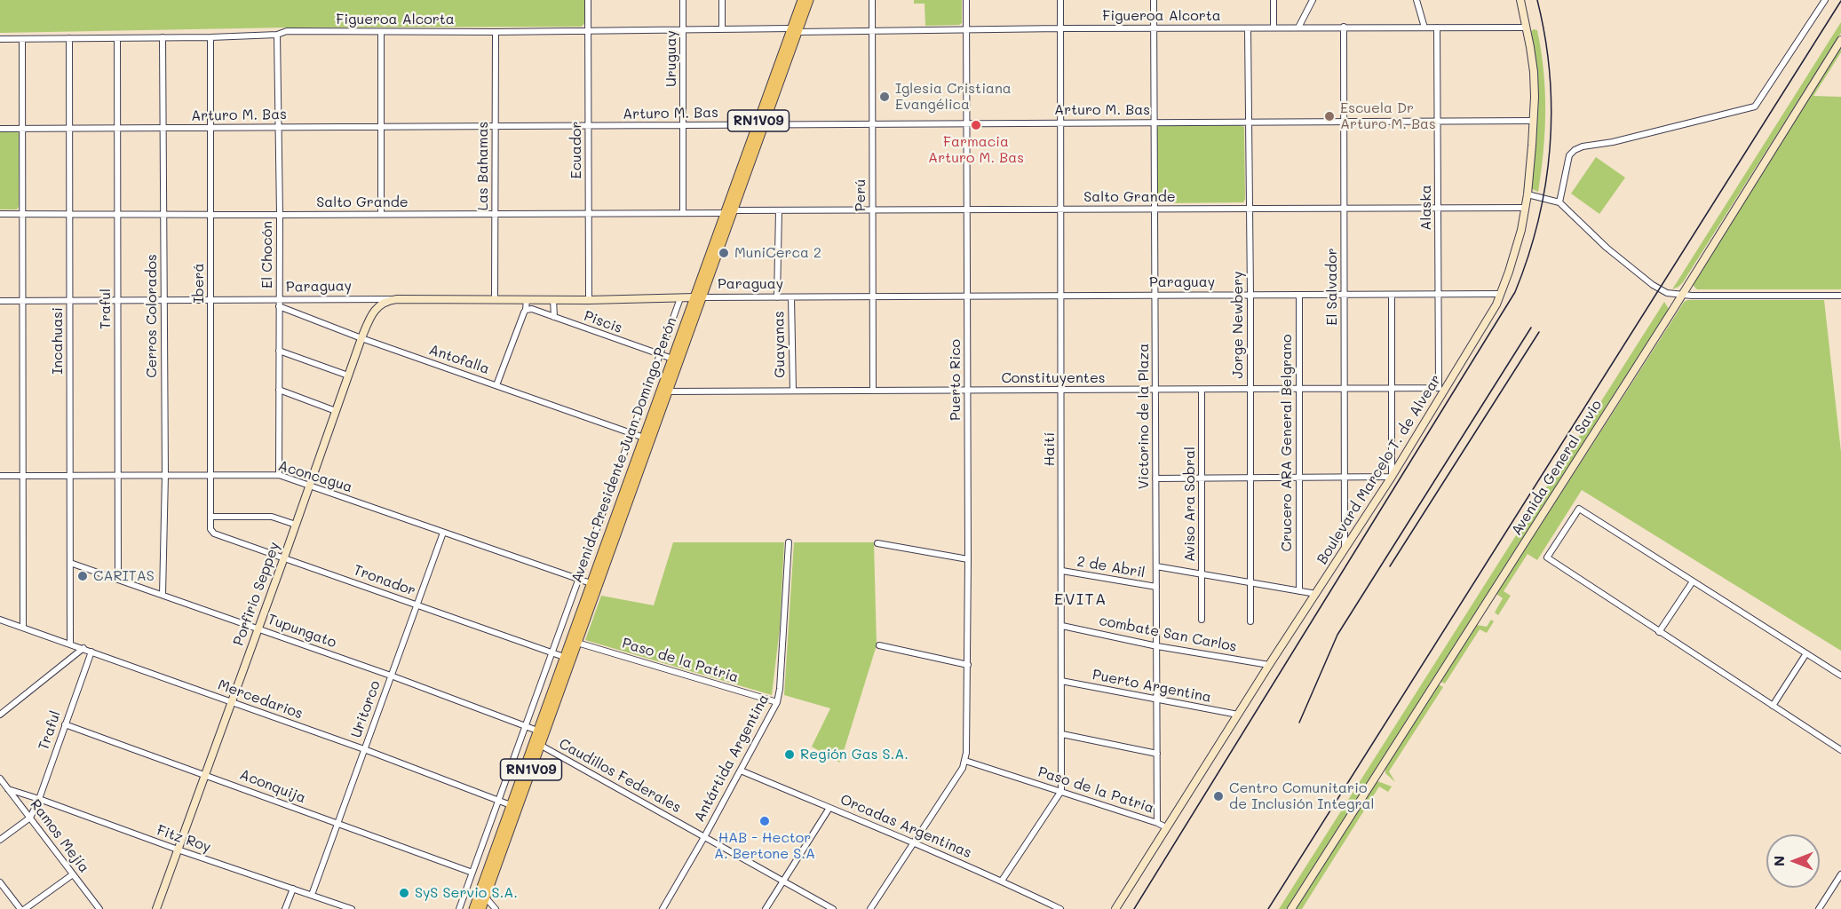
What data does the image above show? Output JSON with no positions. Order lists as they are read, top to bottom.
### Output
{
  "streets": {
    "main road": [
      "RN1V09",
      "Paraguay",
      "Avenida Presidente Juan Domingo Perón",
      "Avenida General Savio",
      "Boulevard Marcelo T. de Alvear",
      "Porfirio Seppey"
    ],
    "street": [
      "Figueroa Alcorta",
      "Uruguay",
      "Arturo M. Bas",
      "Ecuador",
      "Las Bahamas",
      "Perú",
      "Salto Grande",
      "Alaska",
      "El Chocón",
      "Iberá",
      "El Salvador",
      "Traful",
      "Cerros Colorados",
      "Piscis",
      "Jorge Newbery",
      "Incahuasi",
      "Guayanas",
      "Antofalla",
      "Constituyentes",
      "Puerto Rico",
      "Victorino de la Plaza",
      "Crucero ARA General Belgrano",
      "Haití",
      "Aconcagua",
      "Aviso Ara Sobral",
      "2 de Abril",
      "Tronador",
      "Tupungato",
      "combate San Carlos",
      "Paso de la Patria",
      "Puerto Argentina",
      "Mercedarios",
      "Uritorco",
      "Antártida Argentina",
      "Caudillos Federales",
      "Aconquija",
      "Orcadas Argentinas",
      "Ramos Mejía",
      "Fitz Roy"
    ]
  },
  "crossings": [
    ["Figueroa Alcorta", "Uruguay"],
    ["Figueroa Alcorta", "Ecuador"],
    ["Figueroa Alcorta", "Las Bahamas"],
    ["Figueroa Alcorta", "Perú"],
    ["Figueroa Alcorta", "Alaska"],
    ["Figueroa Alcorta", "El Chocón"],
    ["Figueroa Alcorta", "Iberá"],
    ["Figueroa Alcorta", "El Salvador"],
    ["Figueroa Alcorta", "Traful"],
    ["Figueroa Alcorta", "Cerros Colorados"],
    ["Figueroa Alcorta", "Jorge Newbery"],
    ["Figueroa Alcorta", "Incahuasi"],
    ["Figueroa Alcorta", "Puerto Rico"],
    ["Figueroa Alcorta", "Victorino de la Plaza"],
    ["Figueroa Alcorta", "Haití"],
    ["Figueroa Alcorta", "Avenida Presidente Juan Domingo Perón"],
    ["Figueroa Alcorta", "Boulevard Marcelo T. de Alvear"],
    ["Uruguay", "Arturo M. Bas"],
    ["Uruguay", "Salto Grande"],
    ["Arturo M. Bas", "Ecuador"],
    ["Arturo M. Bas", "Las Bahamas"],
    ["Arturo M. Bas", "Perú"],
    ["Arturo M. Bas", "Alaska"],
    ["Arturo M. Bas", "El Chocón"],
    ["Arturo M. Bas", "Iberá"],
    ["Arturo M. Bas", "El Salvador"],
    ["Arturo M. Bas", "Traful"],
    ["Arturo M. Bas", "Cerros Colorados"],
    ["Arturo M. Bas", "Jorge Newbery"],
    ["Arturo M. Bas", "Incahuasi"],
    ["Arturo M. Bas", "Puerto Rico"],
    ["Arturo M. Bas", "Victorino de la Plaza"],
    ["Arturo M. Bas", "Haití"],
    ["Arturo M. Bas", "Avenida Presidente Juan Domingo Perón"],
    ["Arturo M. Bas", "Boulevard Marcelo T. de Alvear"],
    ["Ecuador", "Salto Grande"],
    ["Ecuador", "Paraguay"],
    ["Las Bahamas", "Salto Grande"],
    ["Las Bahamas", "Paraguay"],
    ["Perú", "Salto Grande"],
    ["Perú", "Paraguay"],
    ["Perú", "Constituyentes"],
    ["Salto Grande", "Alaska"],
    ["Salto Grande", "El Chocón"],
    ["Salto Grande", "Iberá"],
    ["Salto Grande", "El Salvador"],
    ["Salto Grande", "Traful"],
    ["Salto Grande", "Cerros Colorados"],
    ["Salto Grande", "Jorge Newbery"],
    ["Salto Grande", "Incahuasi"],
    ["Salto Grande", "Guayanas"],
    ["Salto Grande", "Puerto Rico"],
    ["Salto Grande", "Victorino de la Plaza"],
    ["Salto Grande", "Haití"],
    ["Salto Grande", "Avenida Presidente Juan Domingo Perón"],
    ["Salto Grande", "Boulevard Marcelo T. de Alvear"],
    ["Alaska", "Paraguay"],
    ["Alaska", "Constituyentes"],
    ["Alaska", "Boulevard Marcelo T. de Alvear"],
    ["El Chocón", "Paraguay"],
    ["El Chocón", "Antofalla"],
    ["El Chocón", "Aconcagua"],
    ["Paraguay", "Iberá"],
    ["Paraguay", "El Salvador"],
    ["Paraguay", "Traful"],
    ["Paraguay", "Cerros Colorados"],
    ["Paraguay", "Jorge Newbery"],
    ["Paraguay", "Incahuasi"],
    ["Paraguay", "Guayanas"],
    ["Paraguay", "Antofalla"],
    ["Paraguay", "Puerto Rico"],
    ["Paraguay", "Victorino de la Plaza"],
    ["Paraguay", "Crucero ARA General Belgrano"],
    ["Paraguay", "Haití"],
    ["Paraguay", "Avenida Presidente Juan Domingo Perón"],
    ["Paraguay", "Boulevard Marcelo T. de Alvear"],
    ["Paraguay", "Porfirio Seppey"],
    ["Iberá", "Aconcagua"],
    ["Iberá", "Tronador"],
    ["El Salvador", "Constituyentes"],
    ["El Salvador", "Boulevard Marcelo T. de Alvear"],
    ["Traful", "Aconcagua"],
    ["Traful", "Tupungato"],
    ["Traful", "Mercedarios"],
    ["Traful", "Aconquija"],
    ["Traful", "Ramos Mejía"],
    ["Traful", "Fitz Roy"],
    ["Cerros Colorados", "Aconcagua"],
    ["Cerros Colorados", "Tupungato"],
    ["Piscis", "Avenida Presidente Juan Domingo Perón"],
    ["Jorge Newbery", "Constituyentes"],
    ["Incahuasi", "Aconcagua"],
    ["Incahuasi", "Tupungato"],
    ["Incahuasi", "Mercedarios"],
    ["Guayanas", "Constituyentes"],
    ["Antofalla", "Avenida Presidente Juan Domingo Perón"],
    ["Antofalla", "Porfirio Seppey"],
    ["Constituyentes", "Puerto Rico"],
    ["Constituyentes", "Victorino de la Plaza"],
    ["Constituyentes", "Crucero ARA General Belgrano"],
    ["Constituyentes", "Haití"],
    ["Constituyentes", "Avenida Presidente Juan Domingo Perón"],
    ["Constituyentes", "Boulevard Marcelo T. de Alvear"],
    ["Constituyentes", "Aviso Ara Sobral"],
    ["Puerto Rico", "Paso de la Patria"],
    ["Victorino de la Plaza", "2 de Abril"],
    ["Victorino de la Plaza", "combate San Carlos"],
    ["Victorino de la Plaza", "Paso de la Patria"],
    ["Victorino de la Plaza", "Puerto Argentina"],
    ["Haití", "2 de Abril"],
    ["Haití", "combate San Carlos"],
    ["Haití", "Paso de la Patria"],
    ["Haití", "Puerto Argentina"],
    ["Avenida Presidente Juan Domingo Perón", "Aconcagua"],
    ["Avenida Presidente Juan Domingo Perón", "Tronador"],
    ["Avenida Presidente Juan Domingo Perón", "Tupungato"],
    ["Avenida Presidente Juan Domingo Perón", "Paso de la Patria"],
    ["Avenida Presidente Juan Domingo Perón", "Mercedarios"],
    ["Avenida Presidente Juan Domingo Perón", "Caudillos Federales"],
    ["Avenida Presidente Juan Domingo Perón", "Aconquija"],
    ["Boulevard Marcelo T. de Alvear", "combate San Carlos"],
    ["Boulevard Marcelo T. de Alvear", "Puerto Argentina"],
    ["Aconcagua", "Porfirio Seppey"],
    ["Aconcagua", "Uritorco"],
    ["Tronador", "Porfirio Seppey"],
    ["Tronador", "Uritorco"],
    ["Porfirio Seppey", "Tupungato"],
    ["Porfirio Seppey", "Mercedarios"],
    ["Porfirio Seppey", "Aconquija"],
    ["Porfirio Seppey", "Fitz Roy"],
    ["Tupungato", "Uritorco"],
    ["Paso de la Patria", "Antártida Argentina"],
    ["Mercedarios", "Uritorco"],
    ["Uritorco", "Aconquija"],
    ["Uritorco", "Fitz Roy"],
    ["Antártida Argentina", "Caudillos Federales"],
    ["Antártida Argentina", "Orcadas Argentinas"],
    ["Ramos Mejía", "Fitz Roy"]
  ],
  "districts": ["EVITA"],
  "places": [
    "Iglesia Cristiana Evangélica",
    "Escuela Dr Arturo M. Bas",
    "Farmacia Arturo M. Bas",
    "MuniCerca 2",
    "CARITAS",
    "Región Gas S.A.",
    "Centro Comunitario de Inclusión Integral",
    "HAB - Hector A. Bertone S.A",
    "SyS Servio S.A."
  ],
  "north": "left"
}
